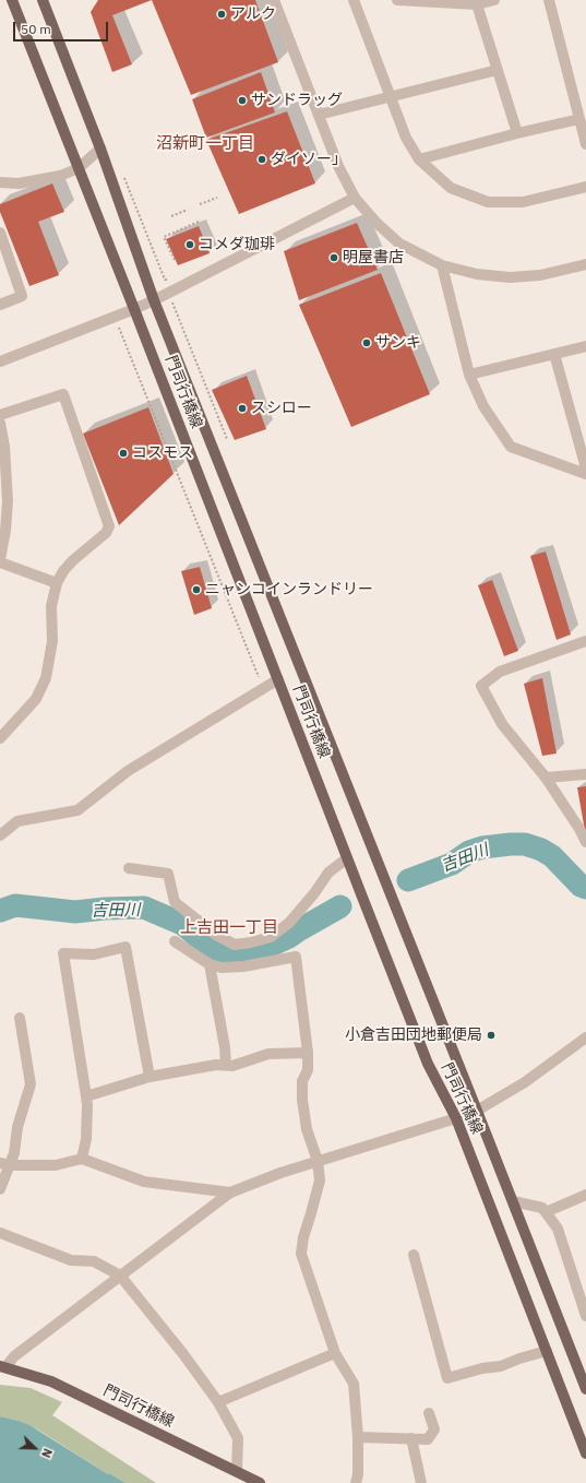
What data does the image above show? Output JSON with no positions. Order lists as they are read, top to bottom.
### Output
{
  "streets": {
    "main road": ["門司行橋線"]
  },
  "districts": ["沼新町一丁目", "上吉田一丁目"],
  "water": ["吉田川"],
  "places": [
    "アルク",
    "サンドラッグ",
    "ダイソー」",
    "コメダ珈琲",
    "明屋書店",
    "サンキ",
    "スシロー",
    "コスモス",
    "ニャンコインランドリー",
    "小倉吉田団地郵便局"
  ],
  "scale_bar": "50 m",
  "north": "bottom right"
}
